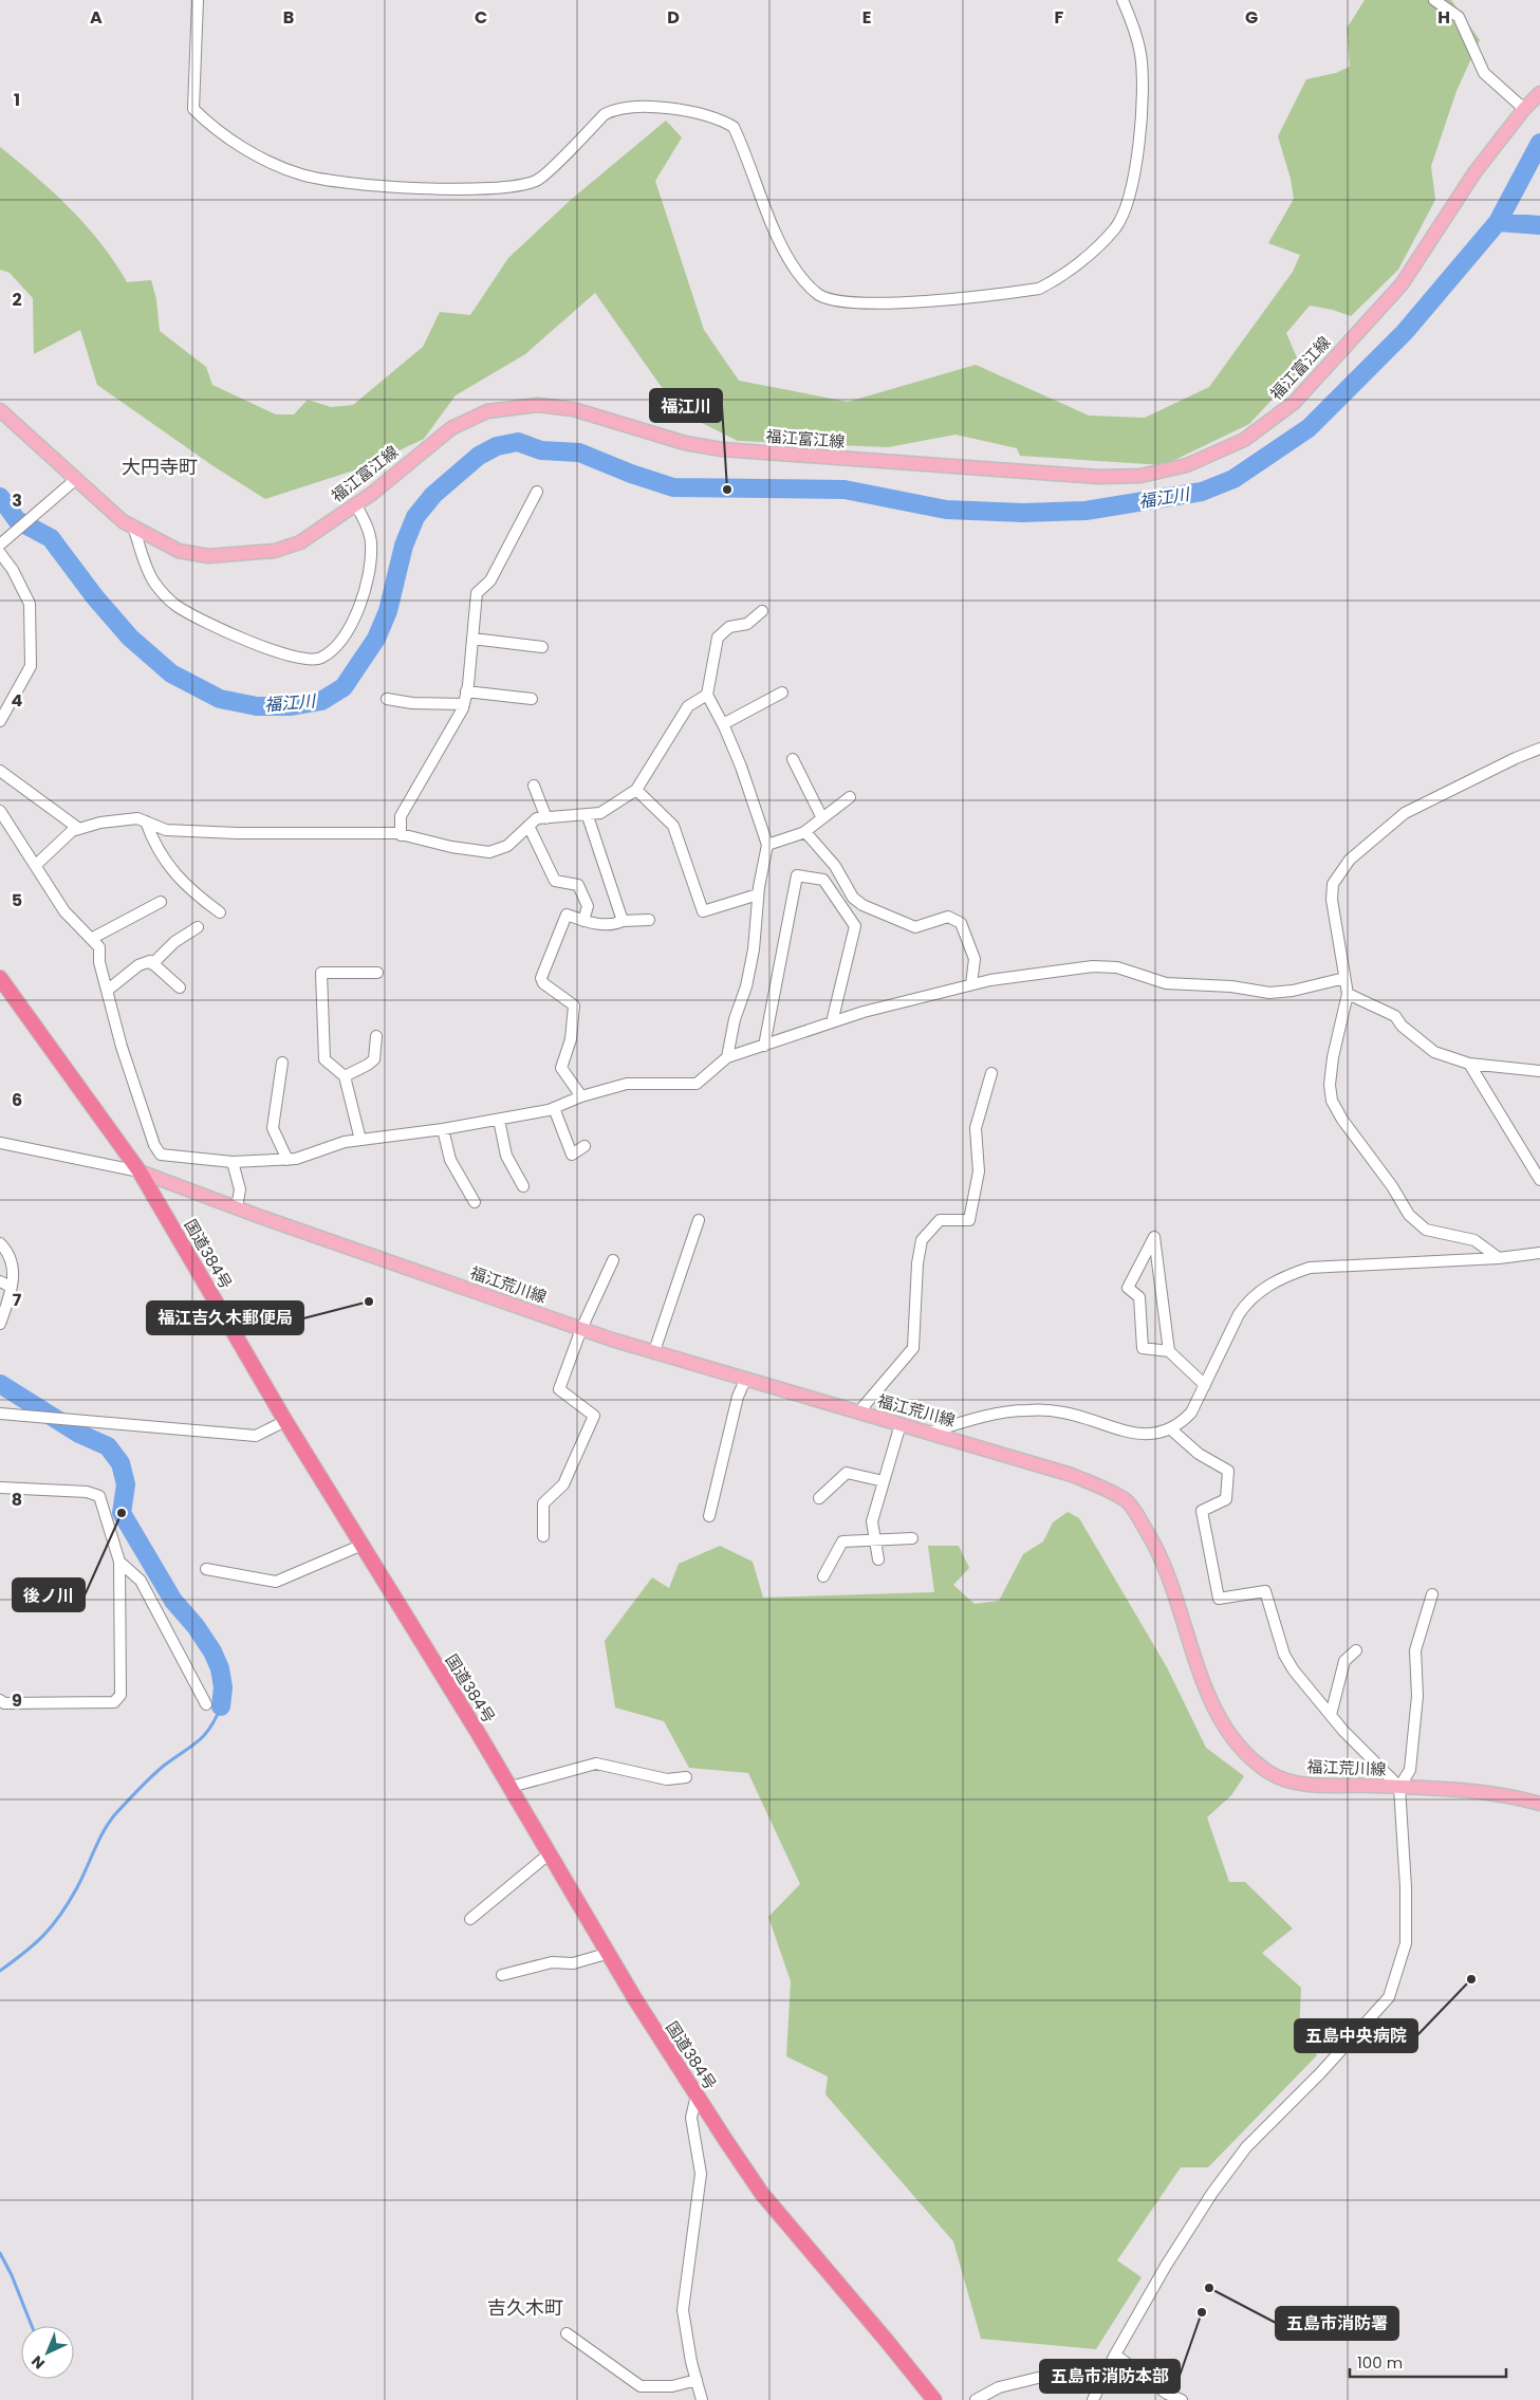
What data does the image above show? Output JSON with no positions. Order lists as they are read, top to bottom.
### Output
{
  "streets": {
    "highway": ["国道384号"],
    "main road": ["福江富江線", "福江荒川線"]
  },
  "crossings": [
    ["国道384号", "福江荒川線"]
  ],
  "districts": ["大円寺町", "吉久木町"],
  "water": ["福江川"],
  "places": [
    "福江川",
    "福江吉久木郵便局",
    "後ノ川",
    "五島中央病院",
    "五島市消防署",
    "五島市消防本部"
  ],
  "scale_bar": "100 m",
  "north": "bottom left",
  "grid": {
    "columns": [
      "A",
      "B",
      "C",
      "D",
      "E",
      "F",
      "G",
      "H"
    ],
    "rows": [
      "1",
      "2",
      "3",
      "4",
      "5",
      "6",
      "7",
      "8",
      "9"
    ]
  }
}
